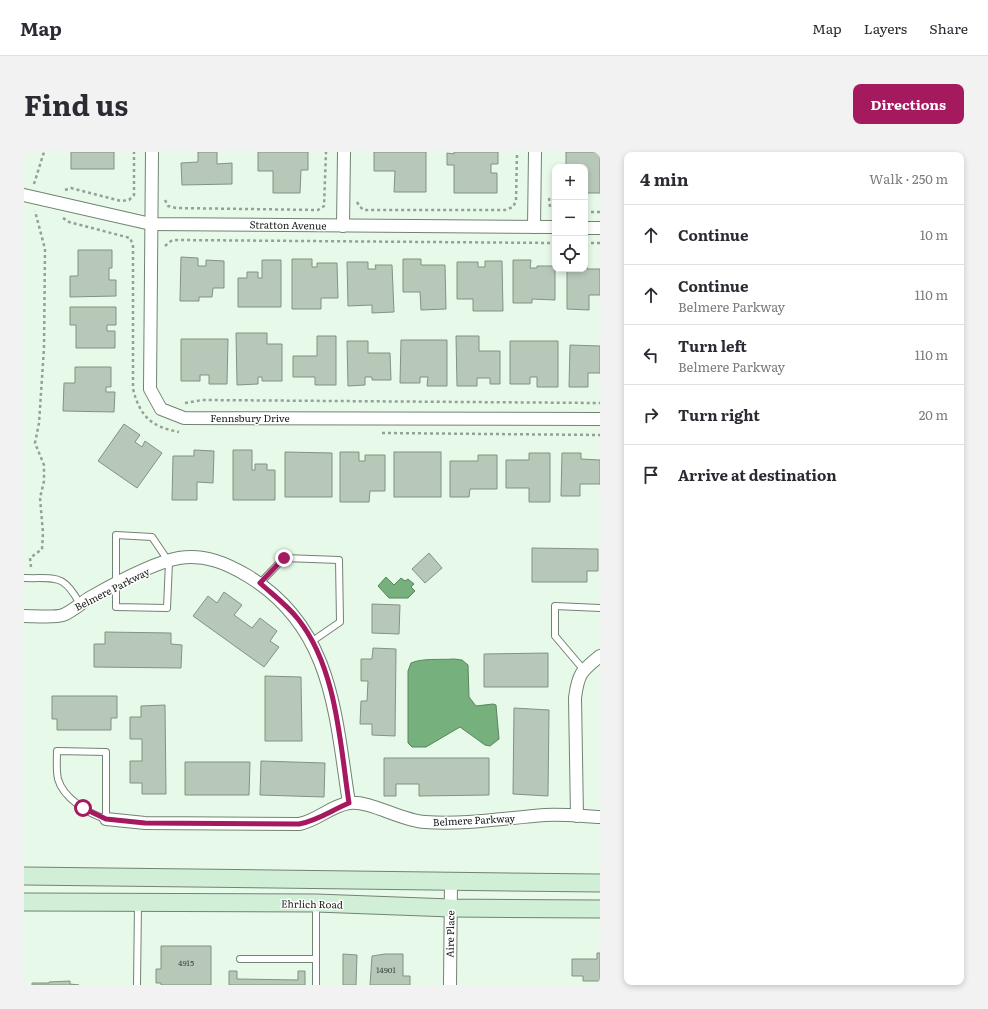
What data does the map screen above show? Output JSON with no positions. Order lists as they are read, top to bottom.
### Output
{
  "streets": {
    "main road": ["Ehrlich Road"],
    "street": [
      "Stratton Avenue",
      "Fennsbury Drive",
      "Belmere Parkway",
      "Aire Place"
    ]
  },
  "crossings": [
    ["Stratton Avenue", "Fennsbury Drive"],
    ["Ehrlich Road", "Aire Place"]
  ],
  "house_numbers": ["4915", "14901"],
  "page": {
    "header": "Map",
    "nav": ["Map", "Layers", "Share"],
    "title": "Find us",
    "buttons": "Directions",
    "heading": ["4 min", "Walk · 250 m"],
    "map_buttons": ["+", "−"],
    "list": [
      ["Continue", "10 m"],
      ["Continue", "Belmere Parkway", "110 m"],
      ["Turn left", "Belmere Parkway", "110 m"],
      ["Turn right", "20 m"],
      "Arrive at destination"
    ]
  }
}
